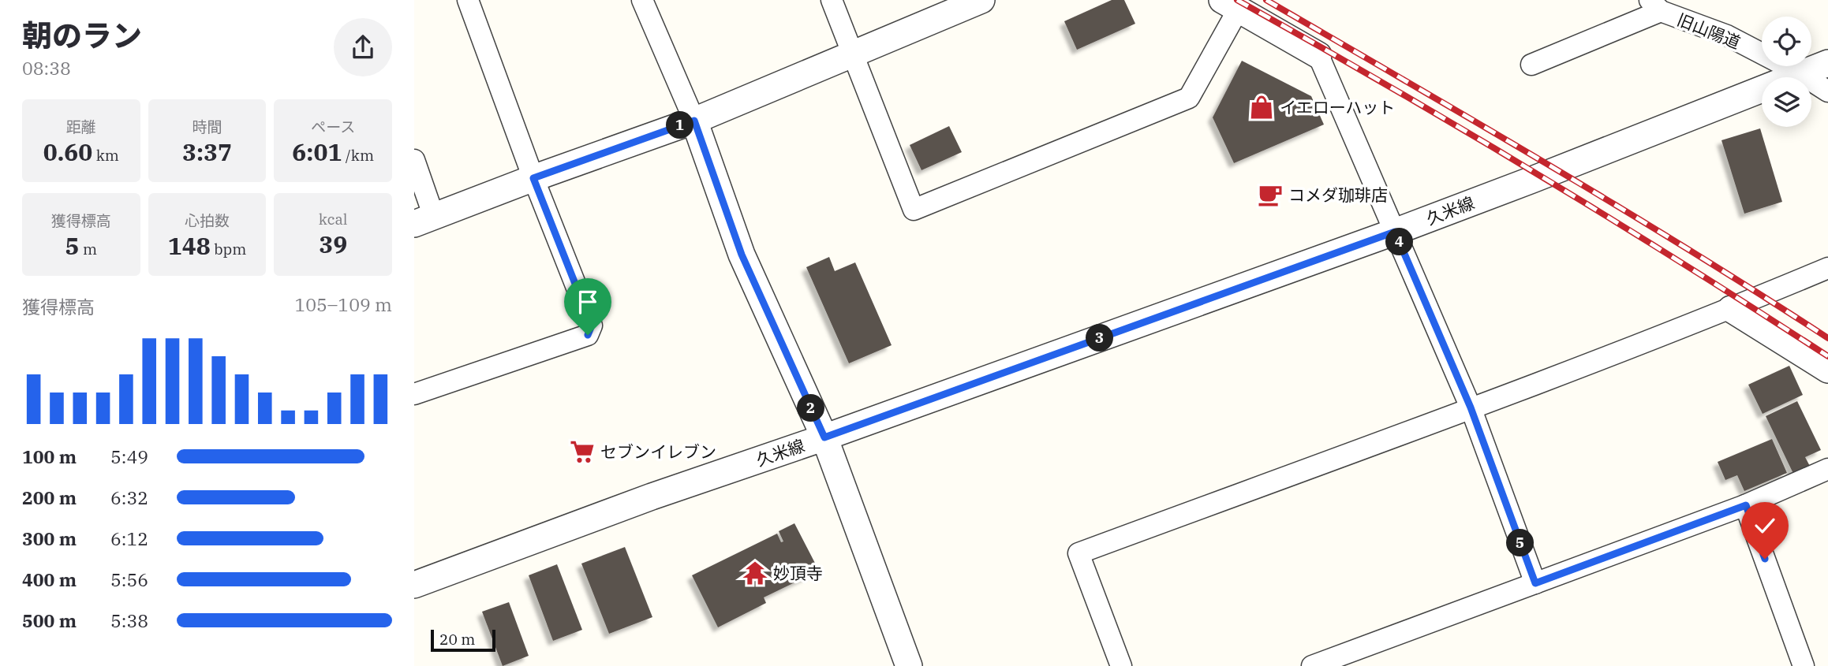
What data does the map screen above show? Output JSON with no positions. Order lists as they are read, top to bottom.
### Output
{
  "streets": {
    "street": ["旧山陽道", "久米線"]
  },
  "crossings": [
    ["旧山陽道", "久米線"]
  ],
  "places": {
    "shop": ["イエローハット"],
    "cafe": ["コメダ珈琲店"],
    "supermarket": ["セブンイレブン"],
    "temple": ["妙頂寺"]
  },
  "scale_bar": "20 m",
  "page": {
    "heading": ["朝のラン", "08:38"],
    "stats": [
      ["距離", "0.60 km"],
      ["時間", "3:37"],
      ["ペース", "6:01 /km"],
      ["獲得標高", "5 m"],
      ["心拍数", "148 bpm"],
      ["kcal", "39"]
    ],
    "pins": [
      "1",
      "4",
      "3",
      "2",
      "5"
    ],
    "chart": ["獲得標高", "105–109 m"],
    "list": [
      {
        "name": "100 m",
        "note": "5:49"
      },
      {
        "name": "200 m",
        "note": "6:32"
      },
      {
        "name": "300 m",
        "note": "6:12"
      },
      {
        "name": "400 m",
        "note": "5:56"
      },
      {
        "name": "500 m",
        "note": "5:38"
      }
    ],
    "scale": "20 m"
  }
}
